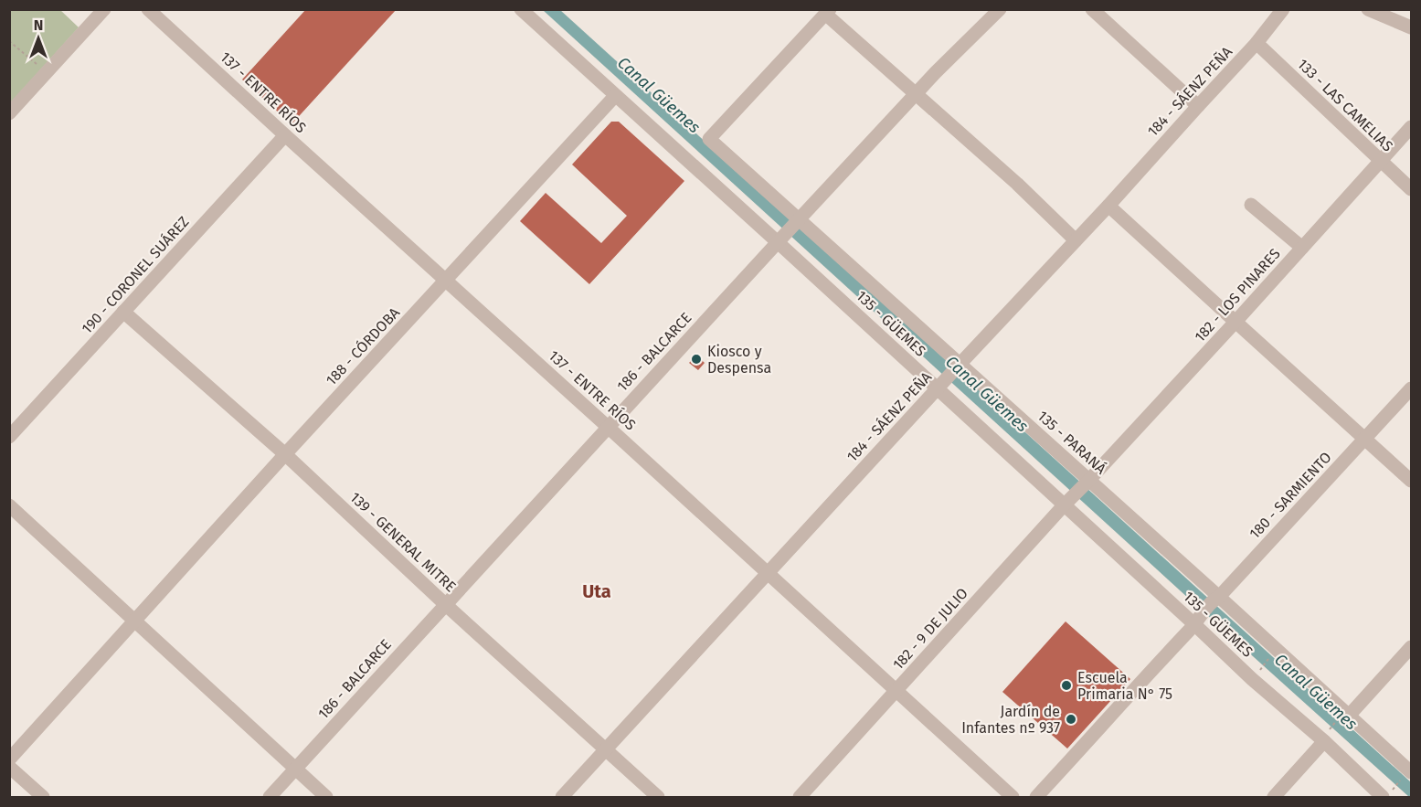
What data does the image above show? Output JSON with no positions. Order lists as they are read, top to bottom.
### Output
{
  "streets": {
    "street": [
      "184 - SÁENZ PEÑA",
      "137 - ENTRE RÍOS",
      "133 - LAS CAMELIAS",
      "190 - CORONEL SUÁREZ",
      "182 - LOS PINARES",
      "135 - GÜEMES",
      "188 - CÓRDOBA",
      "186 - BALCARCE",
      "135 - PARANÁ",
      "180 - SARMIENTO",
      "139 - GENERAL MITRE",
      "182 - 9 DE JULIO"
    ]
  },
  "crossings": [
    ["184 - SÁENZ PEÑA", "137 - ENTRE RÍOS"],
    ["184 - SÁENZ PEÑA", "133 - LAS CAMELIAS"],
    ["184 - SÁENZ PEÑA", "135 - GÜEMES"],
    ["184 - SÁENZ PEÑA", "135 - PARANÁ"],
    ["184 - SÁENZ PEÑA", "139 - GENERAL MITRE"],
    ["137 - ENTRE RÍOS", "190 - CORONEL SUÁREZ"],
    ["137 - ENTRE RÍOS", "188 - CÓRDOBA"],
    ["137 - ENTRE RÍOS", "186 - BALCARCE"],
    ["137 - ENTRE RÍOS", "182 - 9 DE JULIO"],
    ["133 - LAS CAMELIAS", "182 - LOS PINARES"],
    ["190 - CORONEL SUÁREZ", "139 - GENERAL MITRE"],
    ["182 - LOS PINARES", "135 - PARANÁ"],
    ["182 - LOS PINARES", "182 - 9 DE JULIO"],
    ["135 - GÜEMES", "188 - CÓRDOBA"],
    ["135 - GÜEMES", "186 - BALCARCE"],
    ["135 - GÜEMES", "180 - SARMIENTO"],
    ["135 - GÜEMES", "182 - 9 DE JULIO"],
    ["188 - CÓRDOBA", "139 - GENERAL MITRE"],
    ["186 - BALCARCE", "135 - PARANÁ"],
    ["186 - BALCARCE", "139 - GENERAL MITRE"],
    ["135 - PARANÁ", "180 - SARMIENTO"],
    ["135 - PARANÁ", "182 - 9 DE JULIO"]
  ],
  "districts": ["Uta"],
  "water": ["Canal Güemes"],
  "places": ["Kiosco y Despensa", "Escuela Primaria N° 75", "Jardín de Infantes nº 937"],
  "north": "top"
}
